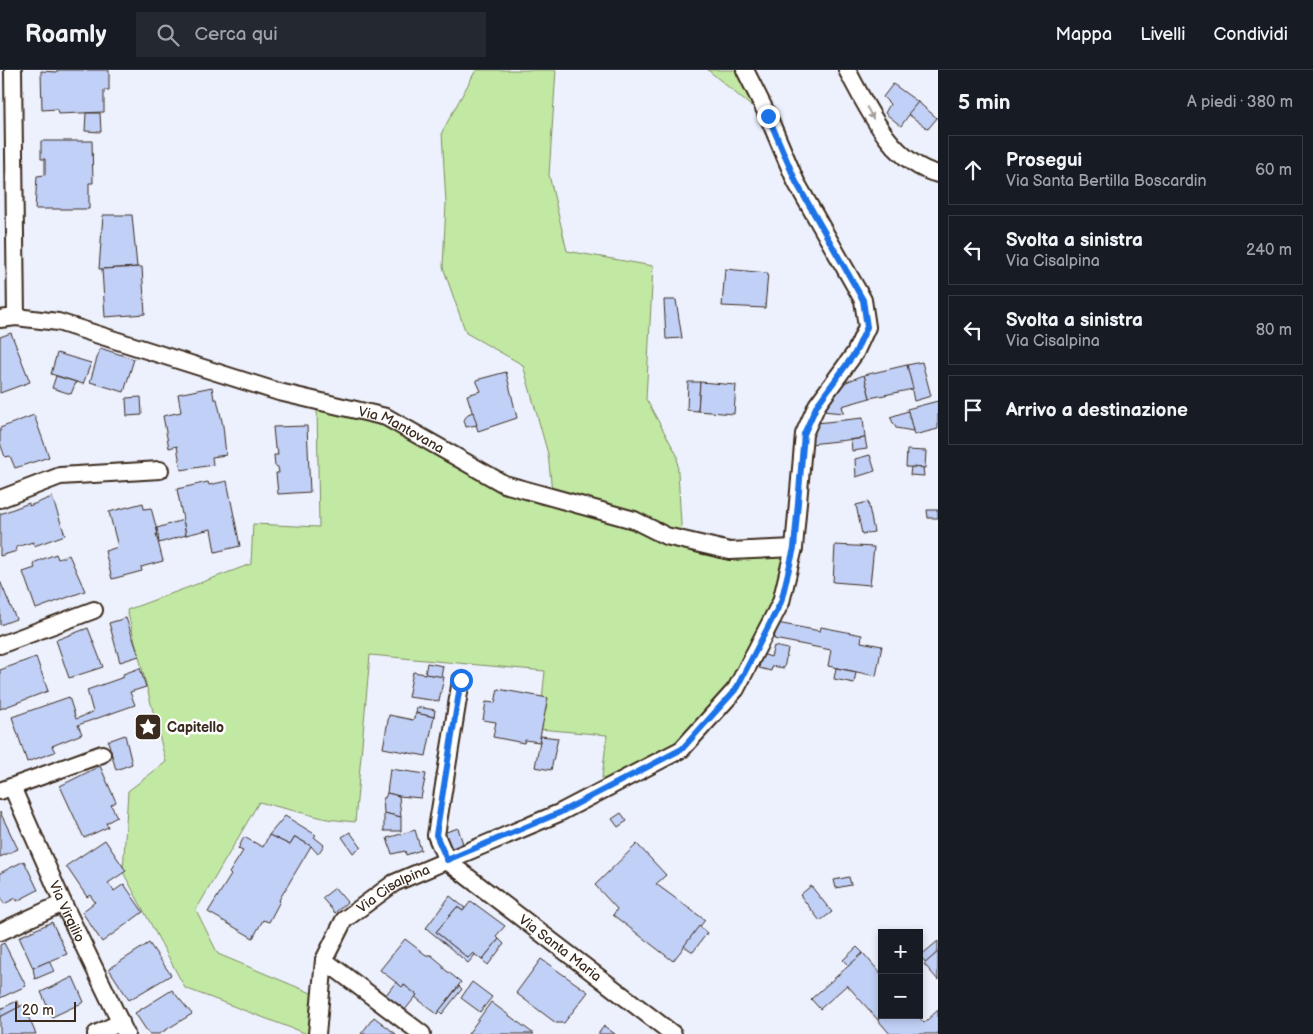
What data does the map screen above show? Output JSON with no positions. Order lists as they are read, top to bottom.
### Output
{
  "streets": {
    "street": [
      "Via Mantovana",
      "Via Cisalpina",
      "Via Virgilio",
      "Via Santa Maria"
    ]
  },
  "crossings": [
    ["Via Mantovana", "Via Cisalpina"],
    ["Via Cisalpina", "Via Santa Maria"]
  ],
  "places": {
    "place": ["Capitello"]
  },
  "scale_bar": "20 m",
  "page": {
    "header": "Roamly",
    "search": "Cerca qui",
    "nav": ["Mappa", "Livelli", "Condividi"],
    "heading": ["5 min", "A piedi · 380 m"],
    "list": [
      ["Prosegui", "Via Santa Bertilla Boscardin", "60 m"],
      ["Svolta a sinistra", "Via Cisalpina", "240 m"],
      ["Svolta a sinistra", "Via Cisalpina", "80 m"],
      "Arrivo a destinazione"
    ],
    "map_buttons": ["+", "−"],
    "scale": "20 m"
  }
}
